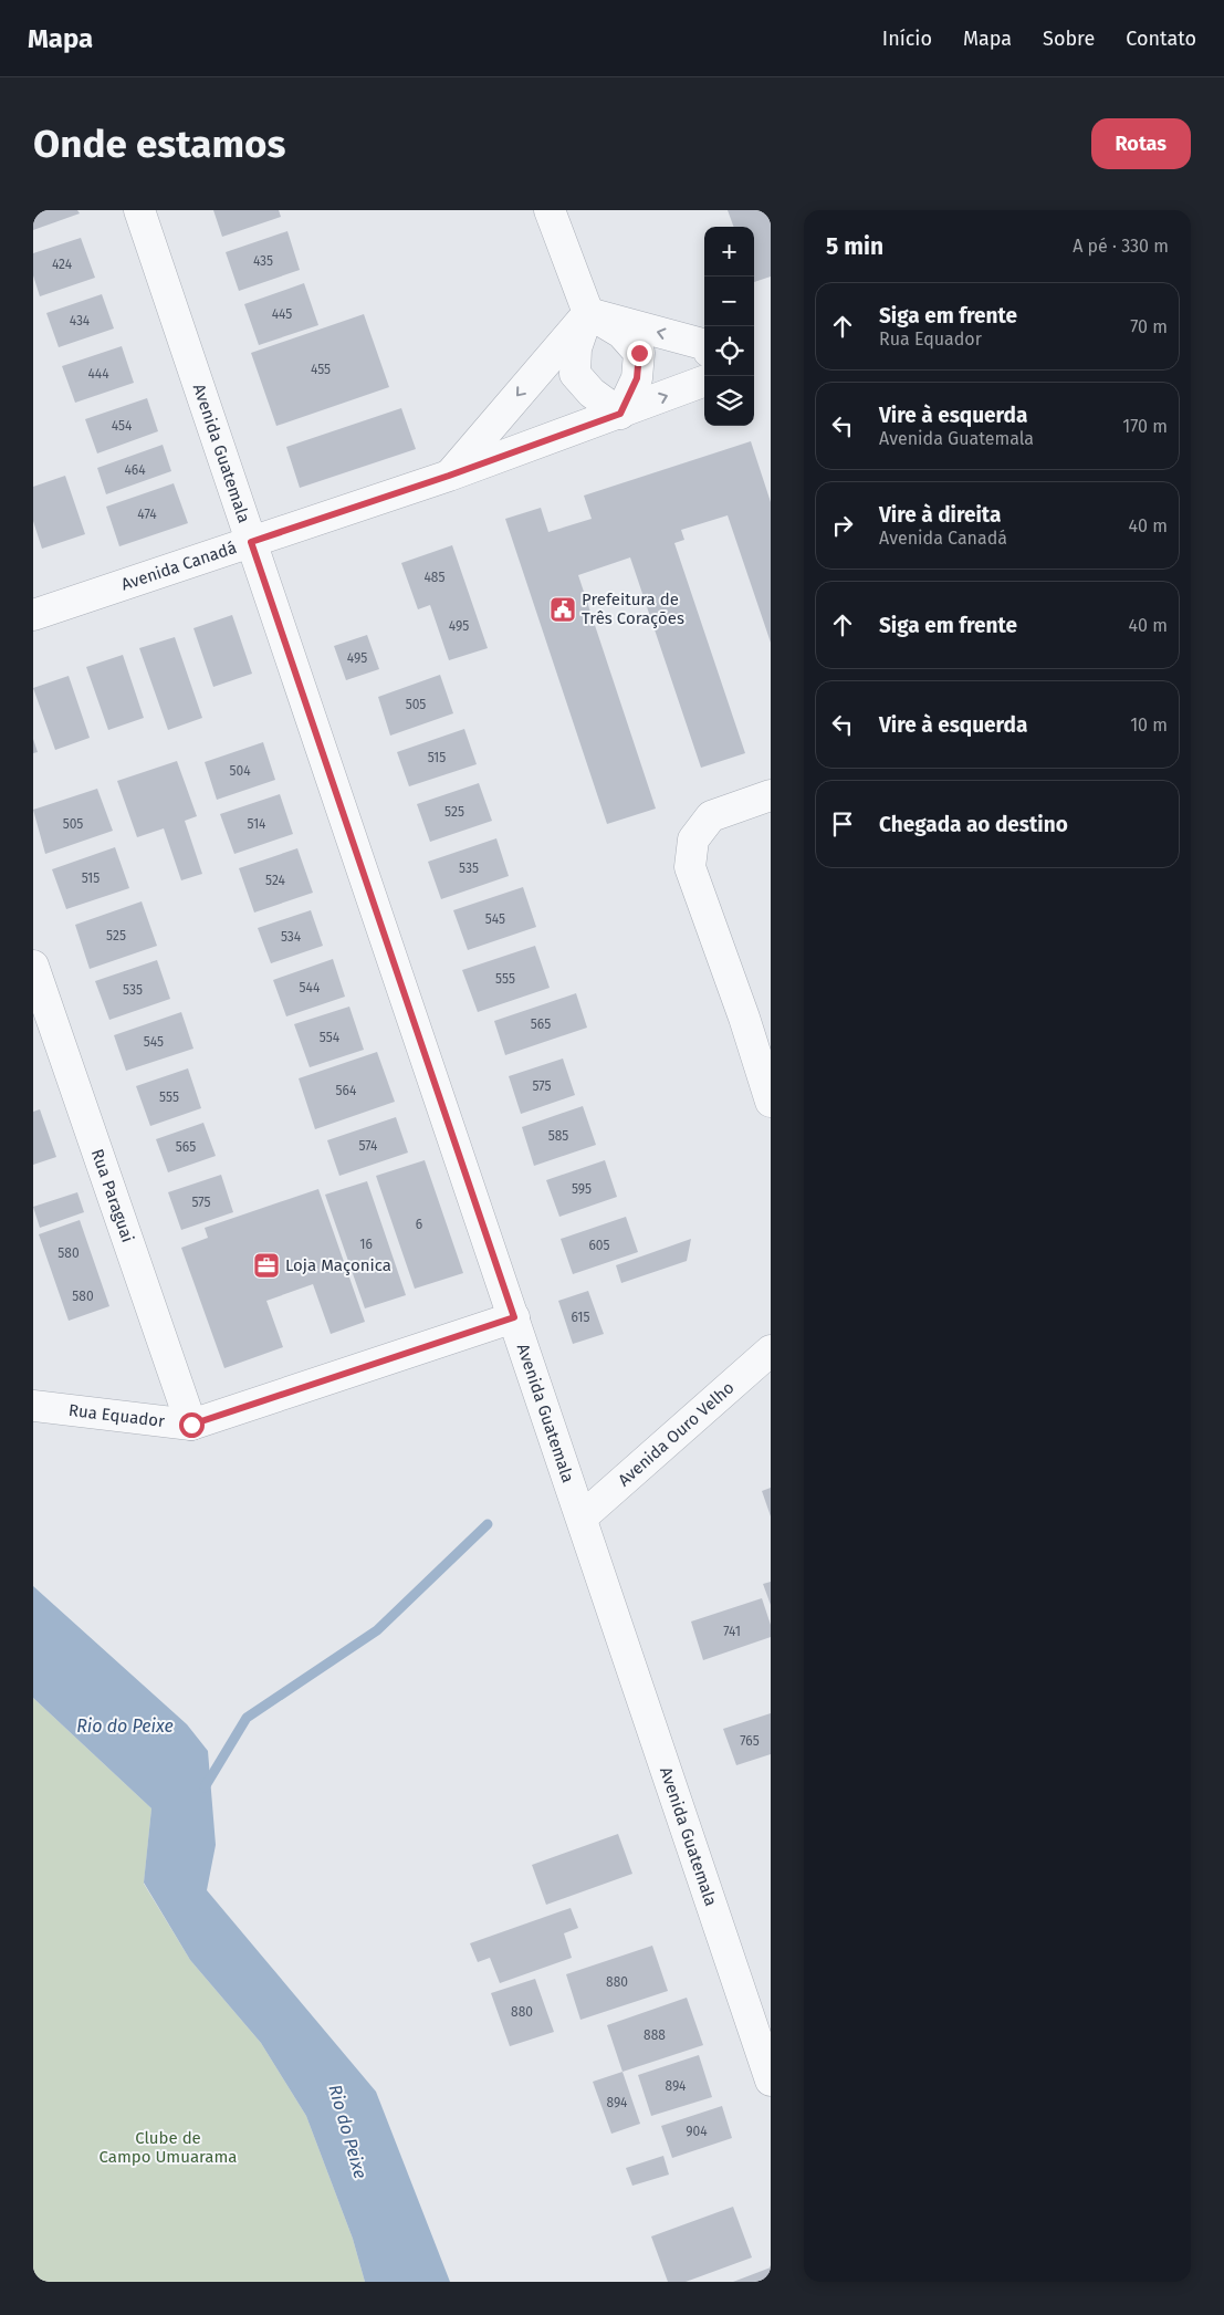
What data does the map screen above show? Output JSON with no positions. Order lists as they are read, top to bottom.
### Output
{
  "streets": {
    "street": [
      "Avenida Guatemala",
      "Avenida Canadá",
      "Rua Paraguai",
      "Rua Equador",
      "Avenida Ouro Velho"
    ]
  },
  "crossings": [
    ["Avenida Guatemala", "Avenida Canadá"],
    ["Avenida Guatemala", "Rua Equador"],
    ["Avenida Guatemala", "Avenida Ouro Velho"],
    ["Rua Paraguai", "Rua Equador"]
  ],
  "water": ["Rio do Peixe"],
  "parks": ["Clube de Campo Umuarama"],
  "places": {
    "public building": ["Prefeitura de Três Corações"],
    "office": ["Loja Maçonica"]
  },
  "house_numbers": [
    "435",
    "424",
    "445",
    "434",
    "455",
    "444",
    "454",
    "464",
    "474",
    "485",
    "495",
    "495",
    "505",
    "515",
    "504",
    "525",
    "505",
    "514",
    "535",
    "515",
    "524",
    "545",
    "525",
    "534",
    "555",
    "544",
    "535",
    "565",
    "554",
    "545",
    "575",
    "564",
    "555",
    "585",
    "574",
    "565",
    "595",
    "575",
    "6",
    "16",
    "605",
    "580",
    "580",
    "615",
    "741",
    "765",
    "880",
    "880",
    "888",
    "894",
    "894",
    "904"
  ],
  "page": {
    "header": "Mapa",
    "nav": [
      "Início",
      "Mapa",
      "Sobre",
      "Contato"
    ],
    "buttons": "Rotas",
    "title": "Onde estamos",
    "heading": ["5 min", "A pé · 330 m"],
    "map_buttons": ["+", "−"],
    "list": [
      ["Siga em frente", "Rua Equador", "70 m"],
      ["Vire à esquerda", "Avenida Guatemala", "170 m"],
      ["Vire à direita", "Avenida Canadá", "40 m"],
      ["Siga em frente", "40 m"],
      ["Vire à esquerda", "10 m"],
      "Chegada ao destino"
    ]
  }
}
